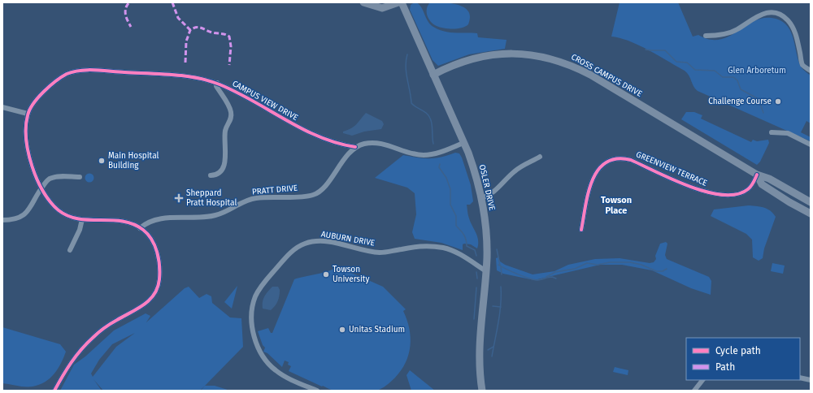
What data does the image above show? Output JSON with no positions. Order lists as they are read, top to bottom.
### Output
{
  "streets": {
    "street": [
      "CROSS CAMPUS DRIVE",
      "CAMPUS VIEW DRIVE",
      "GREENVIEW TERRACE",
      "OSLER DRIVE",
      "PRATT DRIVE",
      "AUBURN DRIVE"
    ]
  },
  "crossings": [
    ["CROSS CAMPUS DRIVE", "GREENVIEW TERRACE"],
    ["CROSS CAMPUS DRIVE", "OSLER DRIVE"],
    ["CAMPUS VIEW DRIVE", "OSLER DRIVE"],
    ["CAMPUS VIEW DRIVE", "PRATT DRIVE"],
    ["OSLER DRIVE", "AUBURN DRIVE"]
  ],
  "districts": ["Towson Place"],
  "parks": ["Glen Arboretum"],
  "places": {
    "other": [
      "Challenge Course",
      "Main Hospital Building",
      "Towson University",
      "Unitas Stadium"
    ],
    "health": ["Sheppard Pratt Hospital"]
  },
  "legend": ["Cycle path", "Path"]
}
